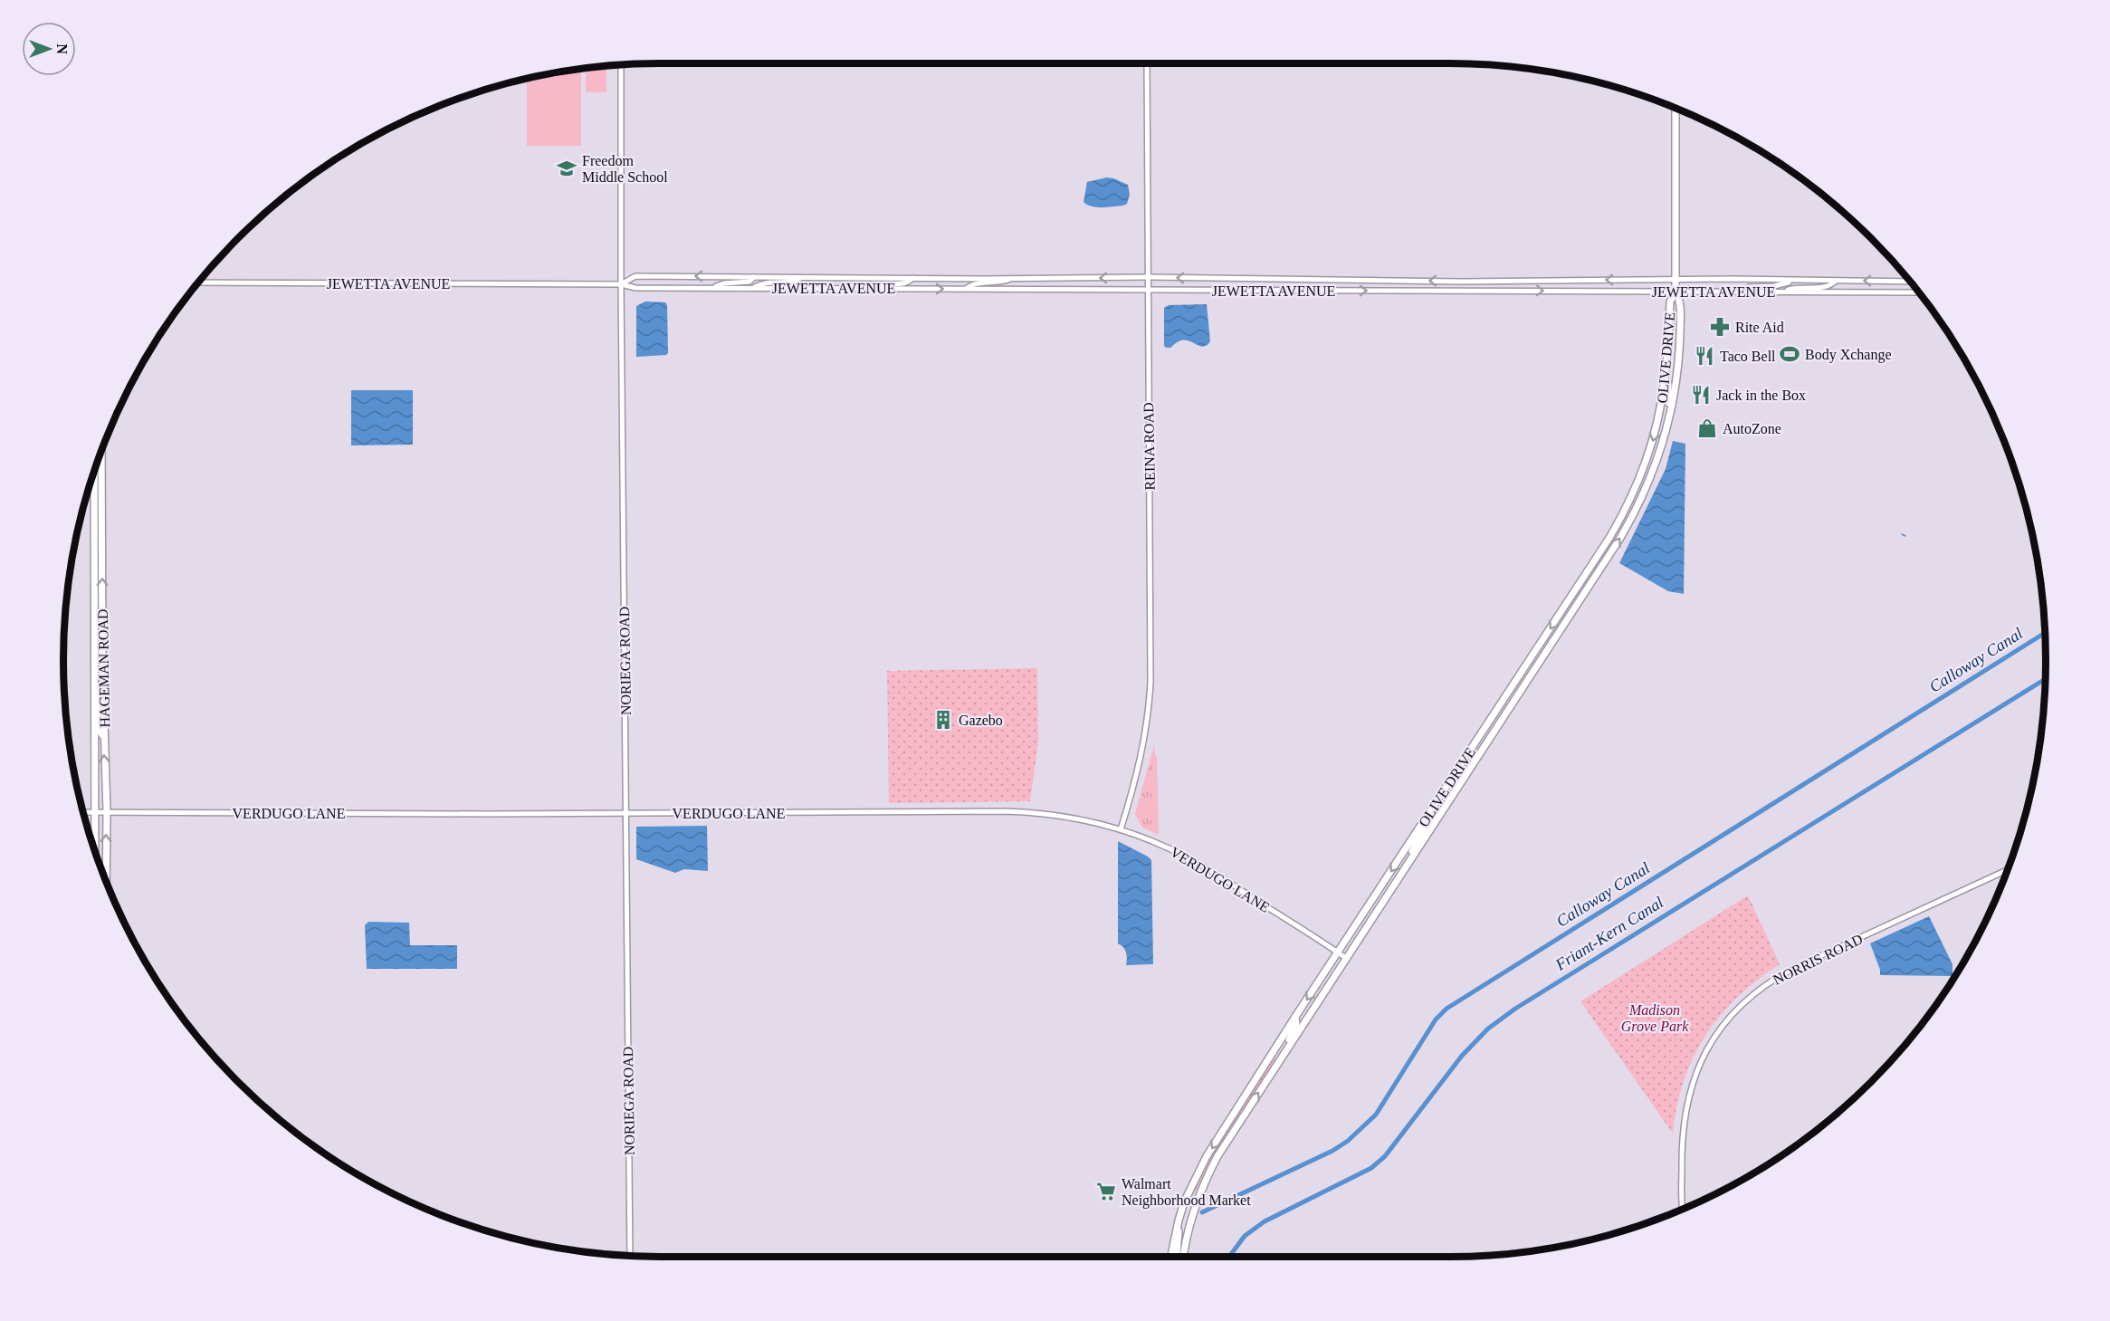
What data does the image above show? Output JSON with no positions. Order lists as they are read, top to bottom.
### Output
{
  "streets": {
    "main road": ["OLIVE DRIVE", "HAGEMAN ROAD"],
    "street": [
      "JEWETTA AVENUE",
      "REINA ROAD",
      "NORIEGA ROAD",
      "VERDUGO LANE",
      "NORRIS ROAD"
    ]
  },
  "crossings": [
    ["JEWETTA AVENUE", "OLIVE DRIVE"],
    ["JEWETTA AVENUE", "REINA ROAD"],
    ["JEWETTA AVENUE", "NORIEGA ROAD"],
    ["OLIVE DRIVE", "VERDUGO LANE"],
    ["REINA ROAD", "VERDUGO LANE"],
    ["NORIEGA ROAD", "VERDUGO LANE"],
    ["HAGEMAN ROAD", "VERDUGO LANE"]
  ],
  "water": ["Calloway Canal", "Friant-Kern Canal"],
  "parks": ["Madison Grove Park"],
  "places": {
    "school or university": ["Freedom Middle School"],
    "pharmacy": ["Rite Aid"],
    "sports": ["Body Xchange"],
    "restaurant": ["Taco Bell", "Jack in the Box"],
    "shop": ["AutoZone"],
    "building": ["Gazebo"],
    "supermarket": ["Walmart Neighborhood Market"]
  },
  "north": "right"
}
